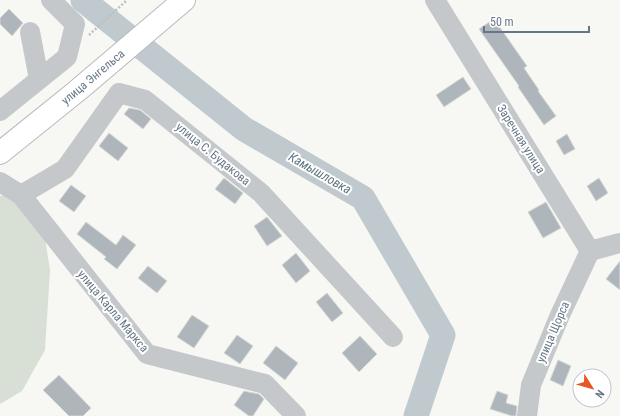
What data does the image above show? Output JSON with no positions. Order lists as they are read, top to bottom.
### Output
{
  "streets": {
    "main road": ["улица Энгельса"],
    "street": [
      "Заречная улица",
      "улица С. Будакова",
      "улица Карла Маркса",
      "улица Щорса"
    ]
  },
  "crossings": [
    ["Заречная улица", "улица Щорса"],
    ["улица С. Будакова", "улица Карла Маркса"]
  ],
  "water": ["Камышловка"],
  "scale_bar": "50 m",
  "north": "bottom right"
}
